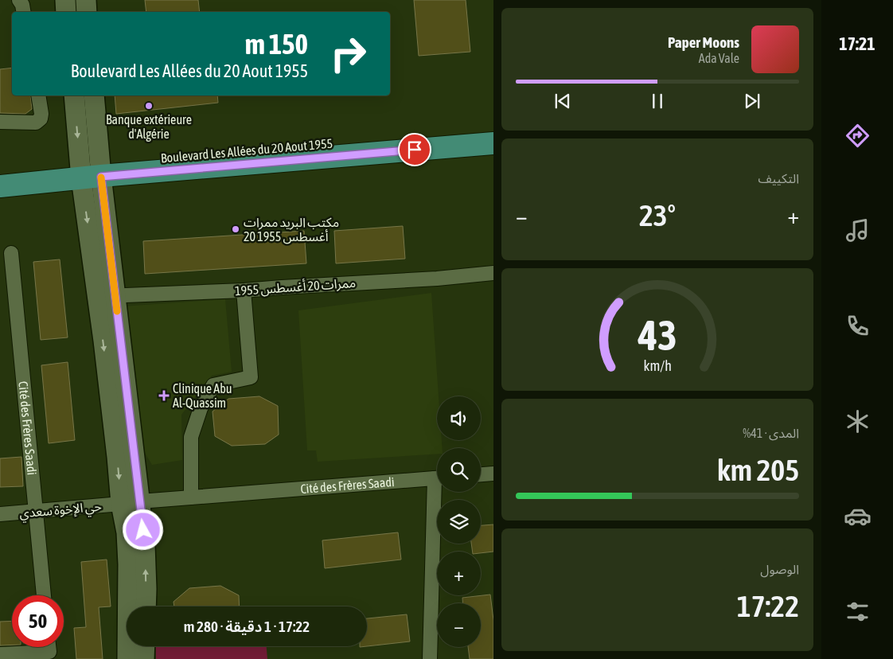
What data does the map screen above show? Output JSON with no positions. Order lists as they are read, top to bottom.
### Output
{
  "streets": {
    "main road": ["Boulevard Les Allées du 20 Aout 1955"],
    "street": ["ممرات 20 أغسطس 1955", "Cité des Frères Saadi", "حي الإخوة سعدي"]
  },
  "crossings": [
    ["Cité des Frères Saadi", "حي الإخوة سعدي"]
  ],
  "places": {
    "other": ["Banque extérieure d'Algérie", "مكتب البريد ممرات 20 أغسطس 1955"],
    "health": ["Clinique Abu Al-Quassim"]
  },
  "page": {
    "tabs": "17:21",
    "turn": ["150 m", "Boulevard Les Allées du 20 Aout 1955"],
    "song": ["Paper Moons", "Ada Vale"],
    "tile": [
      "التكييف",
      ["المدى · 41%", "205 km"],
      ["الوصول", "17:22"]
    ],
    "heat": ["−", "23°", "+"],
    "map_buttons": ["+", "−"],
    "limit": "50",
    "trip": "17:22 · 1 دقيقة · 280 m",
    "gauge": ["43", "km/h"]
  }
}
